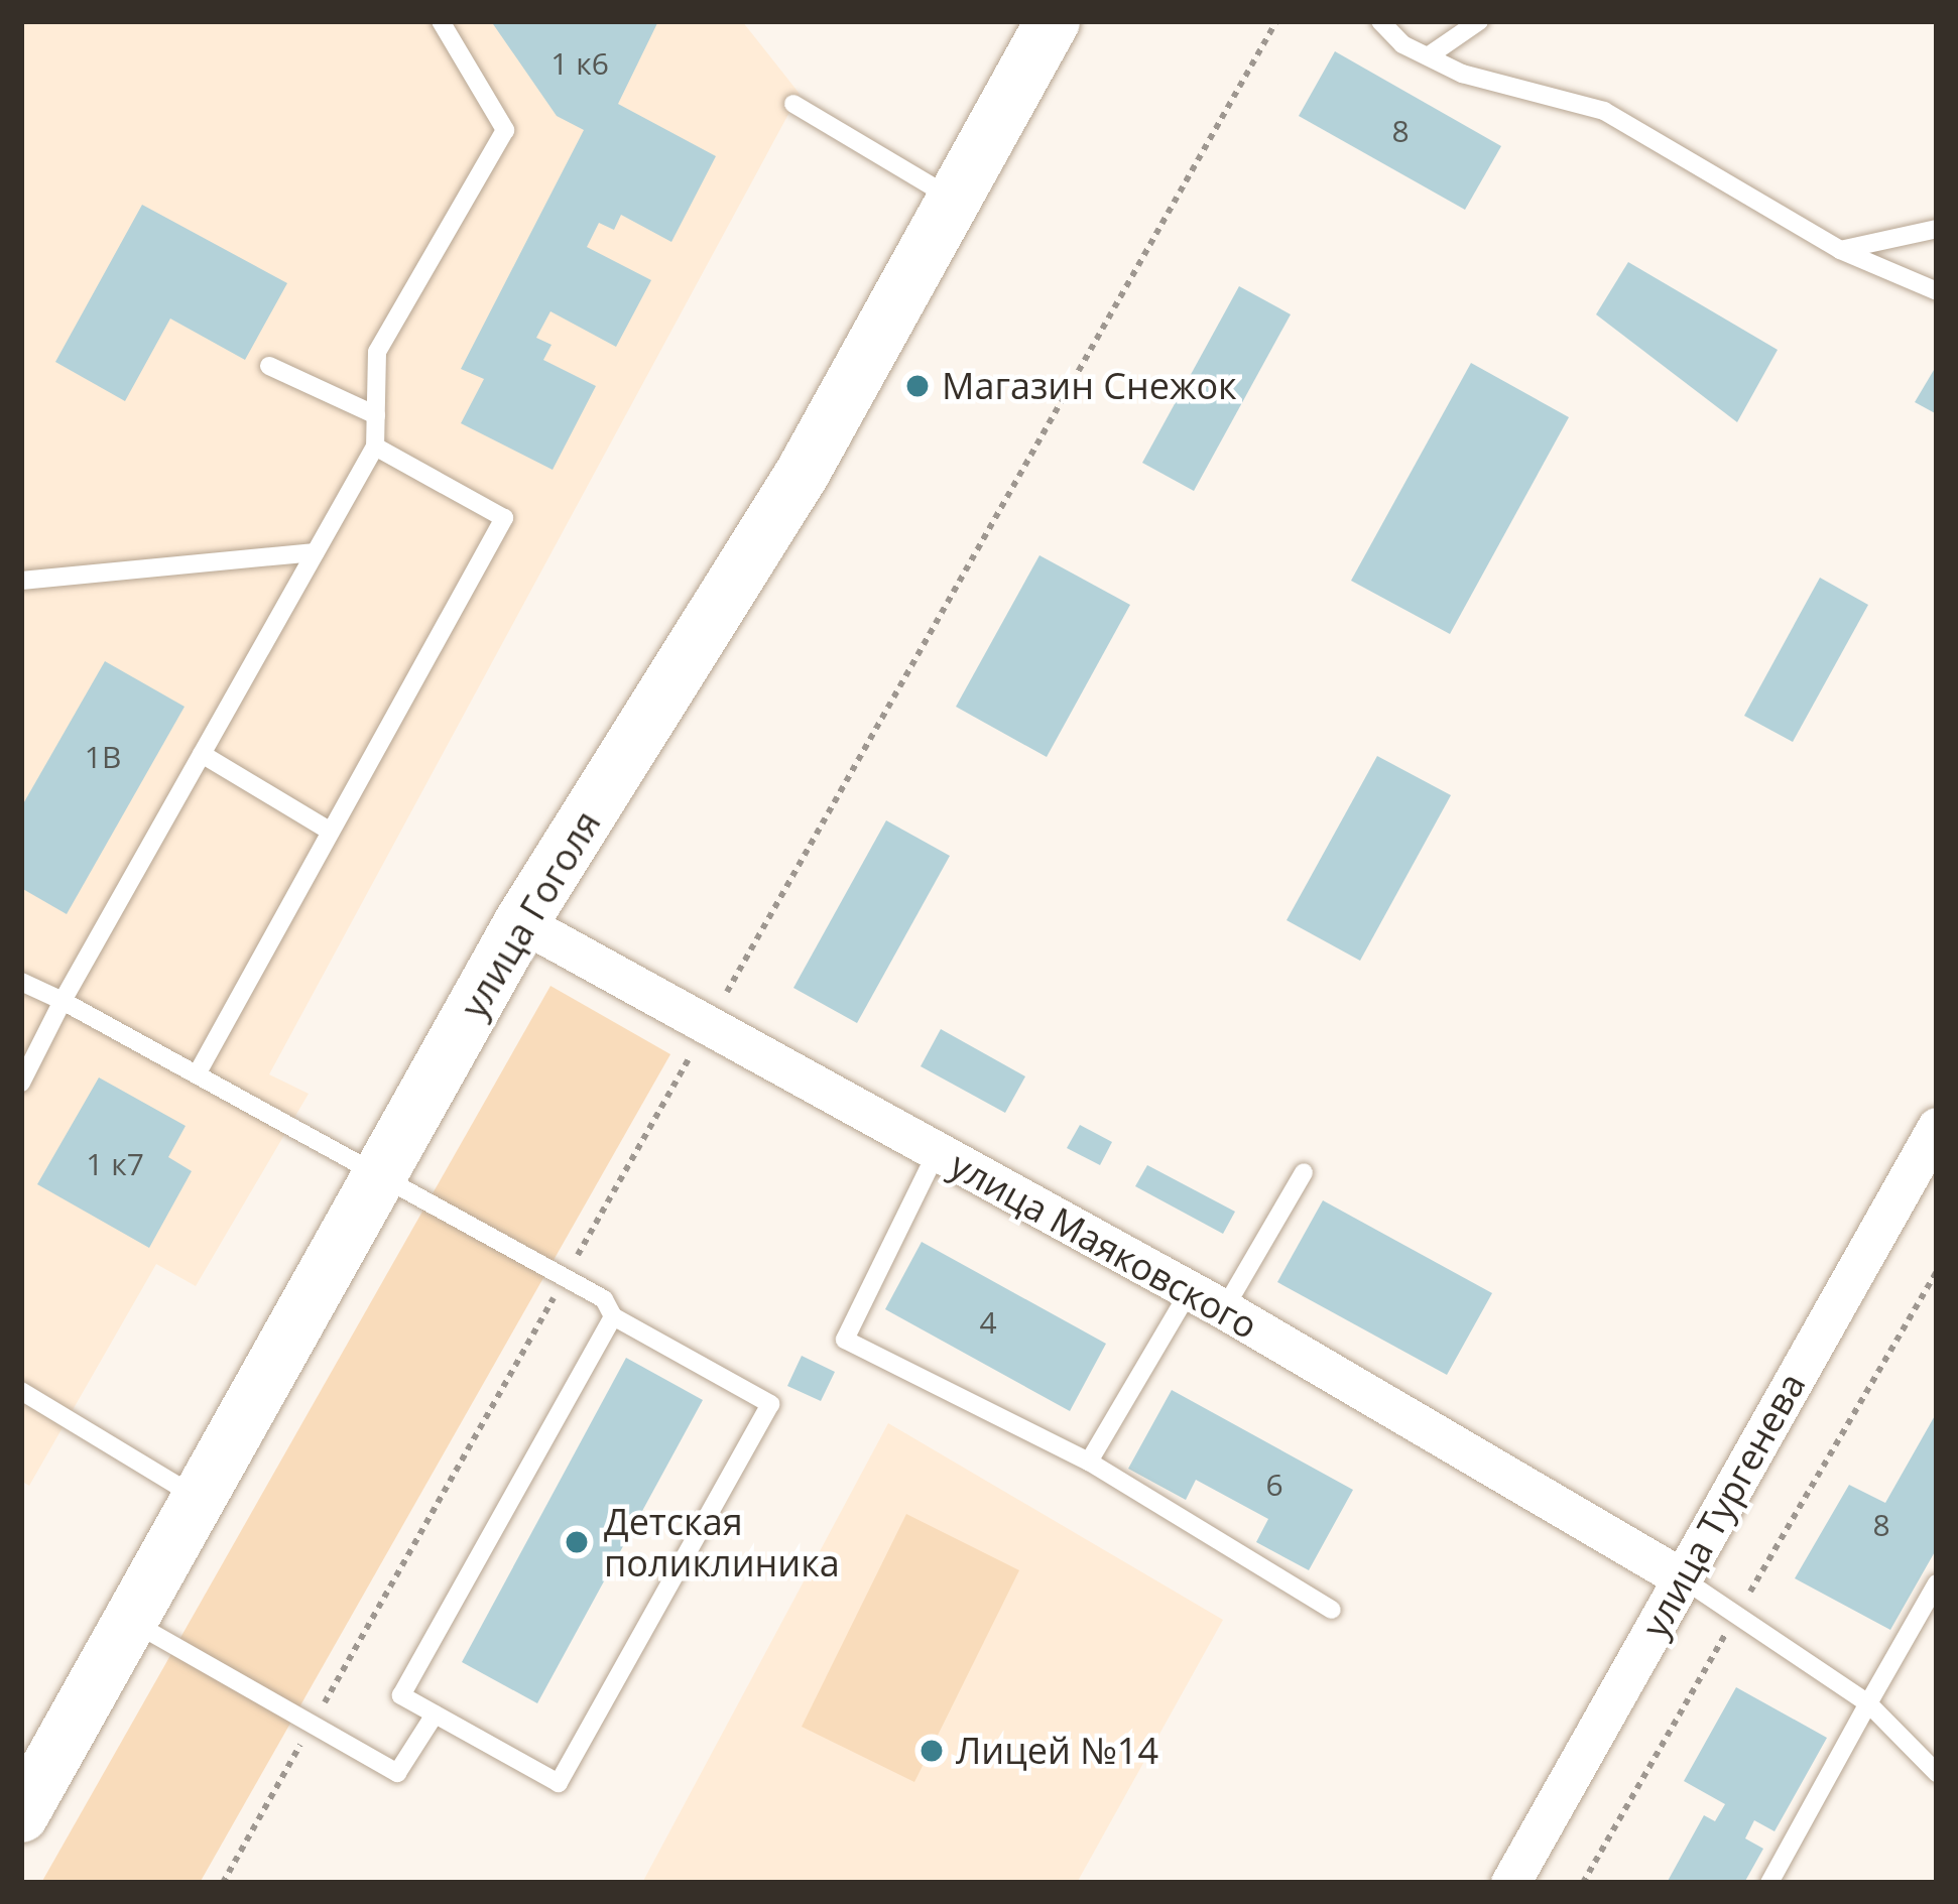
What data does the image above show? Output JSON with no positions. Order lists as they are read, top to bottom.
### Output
{
  "streets": {
    "main road": ["улица Гоголя"],
    "street": ["улица Маяковского", "улица Тургенева"]
  },
  "crossings": [
    ["улица Гоголя", "улица Маяковского"],
    ["улица Маяковского", "улица Тургенева"]
  ],
  "places": ["Магазин Снежок", "Детская поликлиника", "Лицей №14"],
  "house_numbers": [
    "1 к6",
    "8",
    "1В",
    "1 к7",
    "4",
    "6",
    "8"
  ]
}
